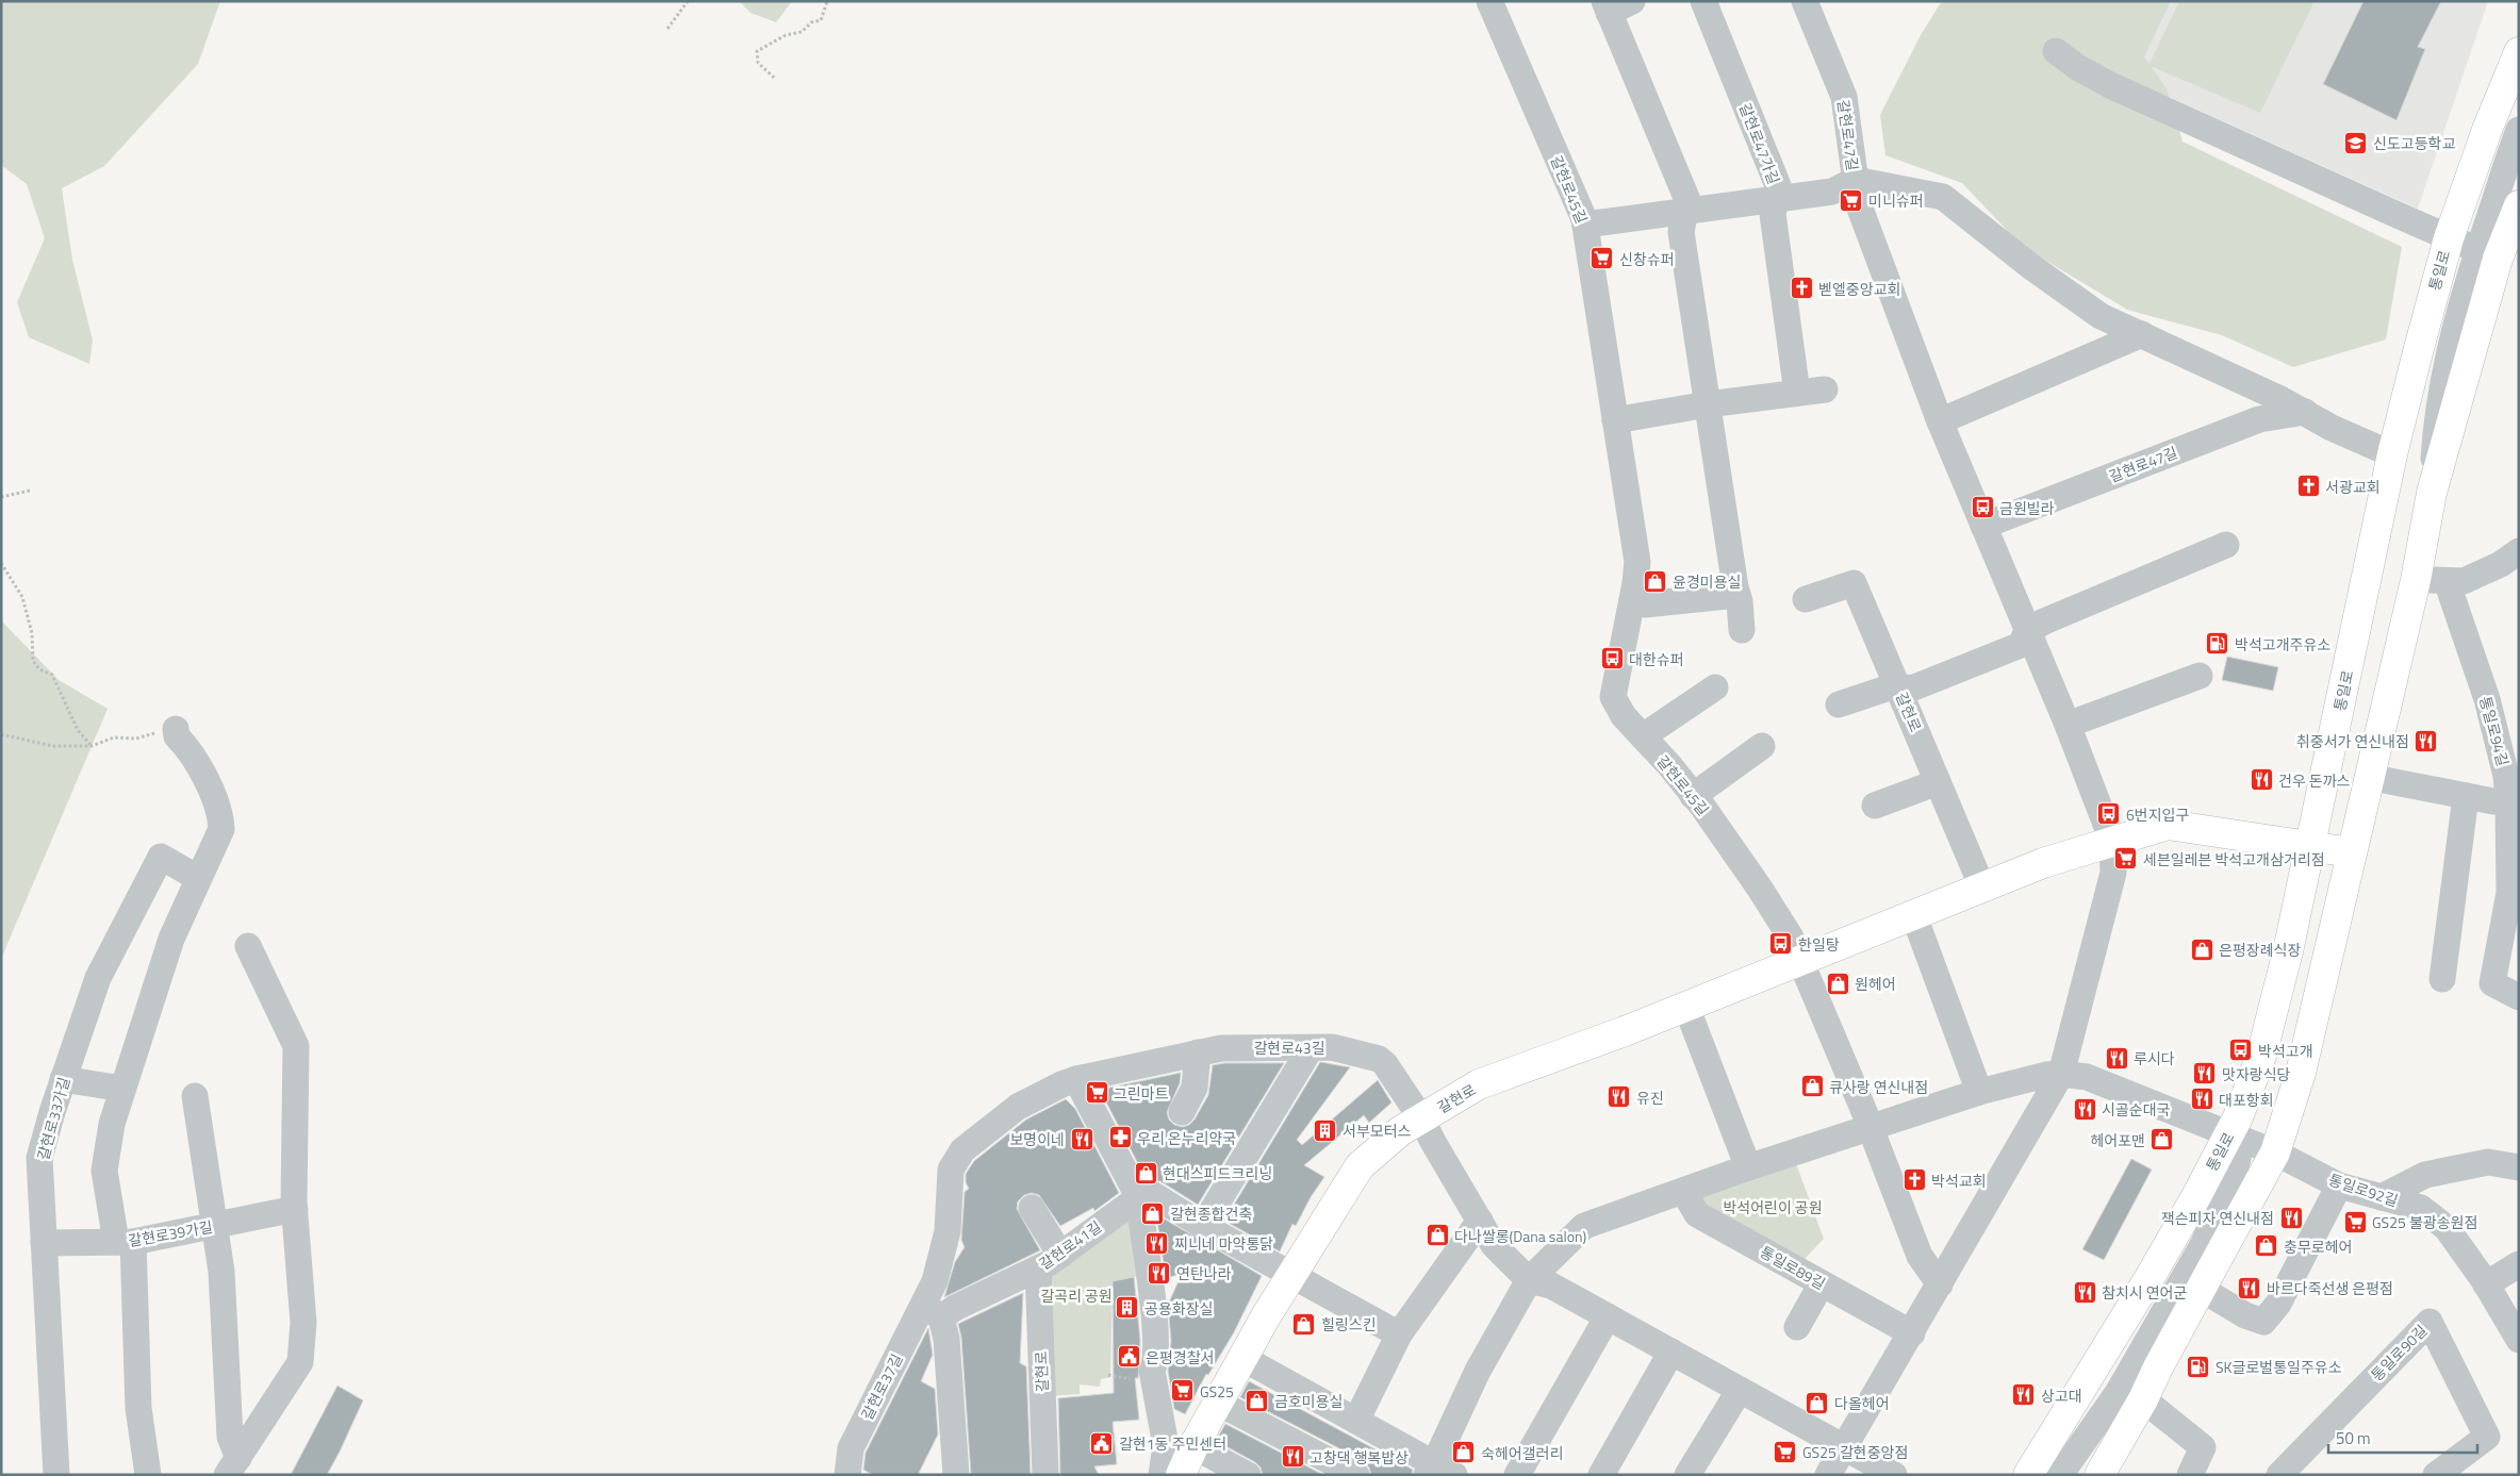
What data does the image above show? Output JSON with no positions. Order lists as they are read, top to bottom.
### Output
{
  "streets": {
    "main road": ["통일로", "갈현로"],
    "street": [
      "갈현로47길",
      "갈현로47가길",
      "갈현로45길",
      "통일로94길",
      "갈현로43길",
      "갈현로33가길",
      "통일로92길",
      "갈현로39가길",
      "갈현로41길",
      "통일로89길",
      "통일로90길",
      "갈현로37길"
    ]
  },
  "crossings": [
    ["갈현로47길", "갈현로"],
    ["갈현로45길", "갈현로"],
    ["통일로", "갈현로"],
    ["통일로", "통일로92길"],
    ["갈현로", "갈현로43길"],
    ["갈현로", "갈현로41길"],
    ["갈현로43길", "갈현로37길"],
    ["갈현로33가길", "갈현로39가길"],
    ["갈현로41길", "갈현로37길"]
  ],
  "parks": ["박석어린이 공원", "갈곡리 공원"],
  "places": {
    "school or university": ["신도고등학교"],
    "supermarket": [
      "미니슈퍼",
      "신창슈퍼",
      "세븐일레븐 박석고개삼거리점",
      "그린마트",
      "GS25 불광송원점",
      "GS25",
      "GS25 갈현중앙점"
    ],
    "church": ["벧엘중앙교회", "서광교회", "박석교회"],
    "bus stop": [
      "금원빌라",
      "대한슈퍼",
      "6번지입구",
      "한일탕",
      "박석고개"
    ],
    "shop": [
      "윤경미용실",
      "은평장례식장",
      "원헤어",
      "큐사랑 연신내점",
      "헤어포맨",
      "현대스피드크리닝",
      "갈현종합건축",
      "다나쌀롱(Dana salon)",
      "충무로헤어",
      "힐링스킨",
      "금호미용실",
      "다올헤어",
      "숙헤어갤러리"
    ],
    "fuel station": ["박석고개주유소", "SK글로벌통일주유소"],
    "restaurant": [
      "취중서가 연신내점",
      "건우 돈까스",
      "루시다",
      "맛자랑식당",
      "유진",
      "대포항회",
      "시골순대국",
      "보명이네",
      "잭슨피자 연신내점",
      "찌니네 마약통닭",
      "연탄나라",
      "바르다죽선생 은평점",
      "참치시 연어군",
      "상고대",
      "고창댁 행복밥상"
    ],
    "building": ["서부모터스", "공용화장실"],
    "pharmacy": ["우리 온누리약국"],
    "public building": ["은평경찰서", "갈현1동 주민센터"]
  },
  "scale_bar": "50 m"
}
